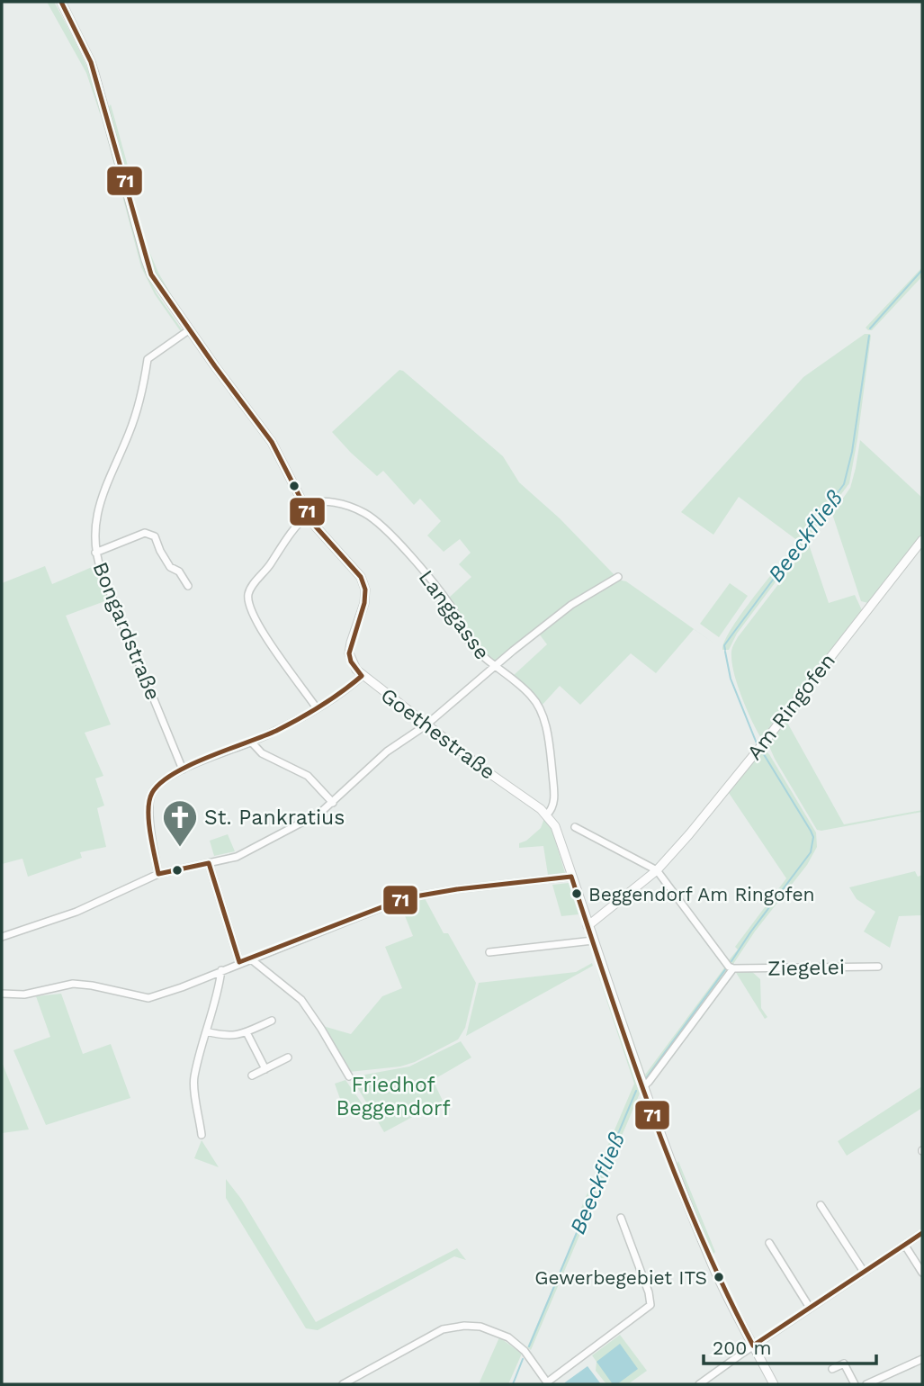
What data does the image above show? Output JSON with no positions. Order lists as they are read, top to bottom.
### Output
{
  "streets": {
    "street": [
      "Langgasse",
      "Bongardstraße",
      "Am Ringofen",
      "Goethestraße",
      "Ziegelei"
    ]
  },
  "crossings": [
    ["Langgasse", "Goethestraße"],
    ["Bongardstraße", "Goethestraße"],
    ["Am Ringofen", "Goethestraße"]
  ],
  "water": ["Beeckfließ"],
  "parks": ["Friedhof Beggendorf"],
  "places": {
    "church": ["St. Pankratius"],
    "other": ["Beggendorf Am Ringofen", "Gewerbegebiet ITS"]
  },
  "lines": ["transit line 71"],
  "scale_bar": "200 m"
}
